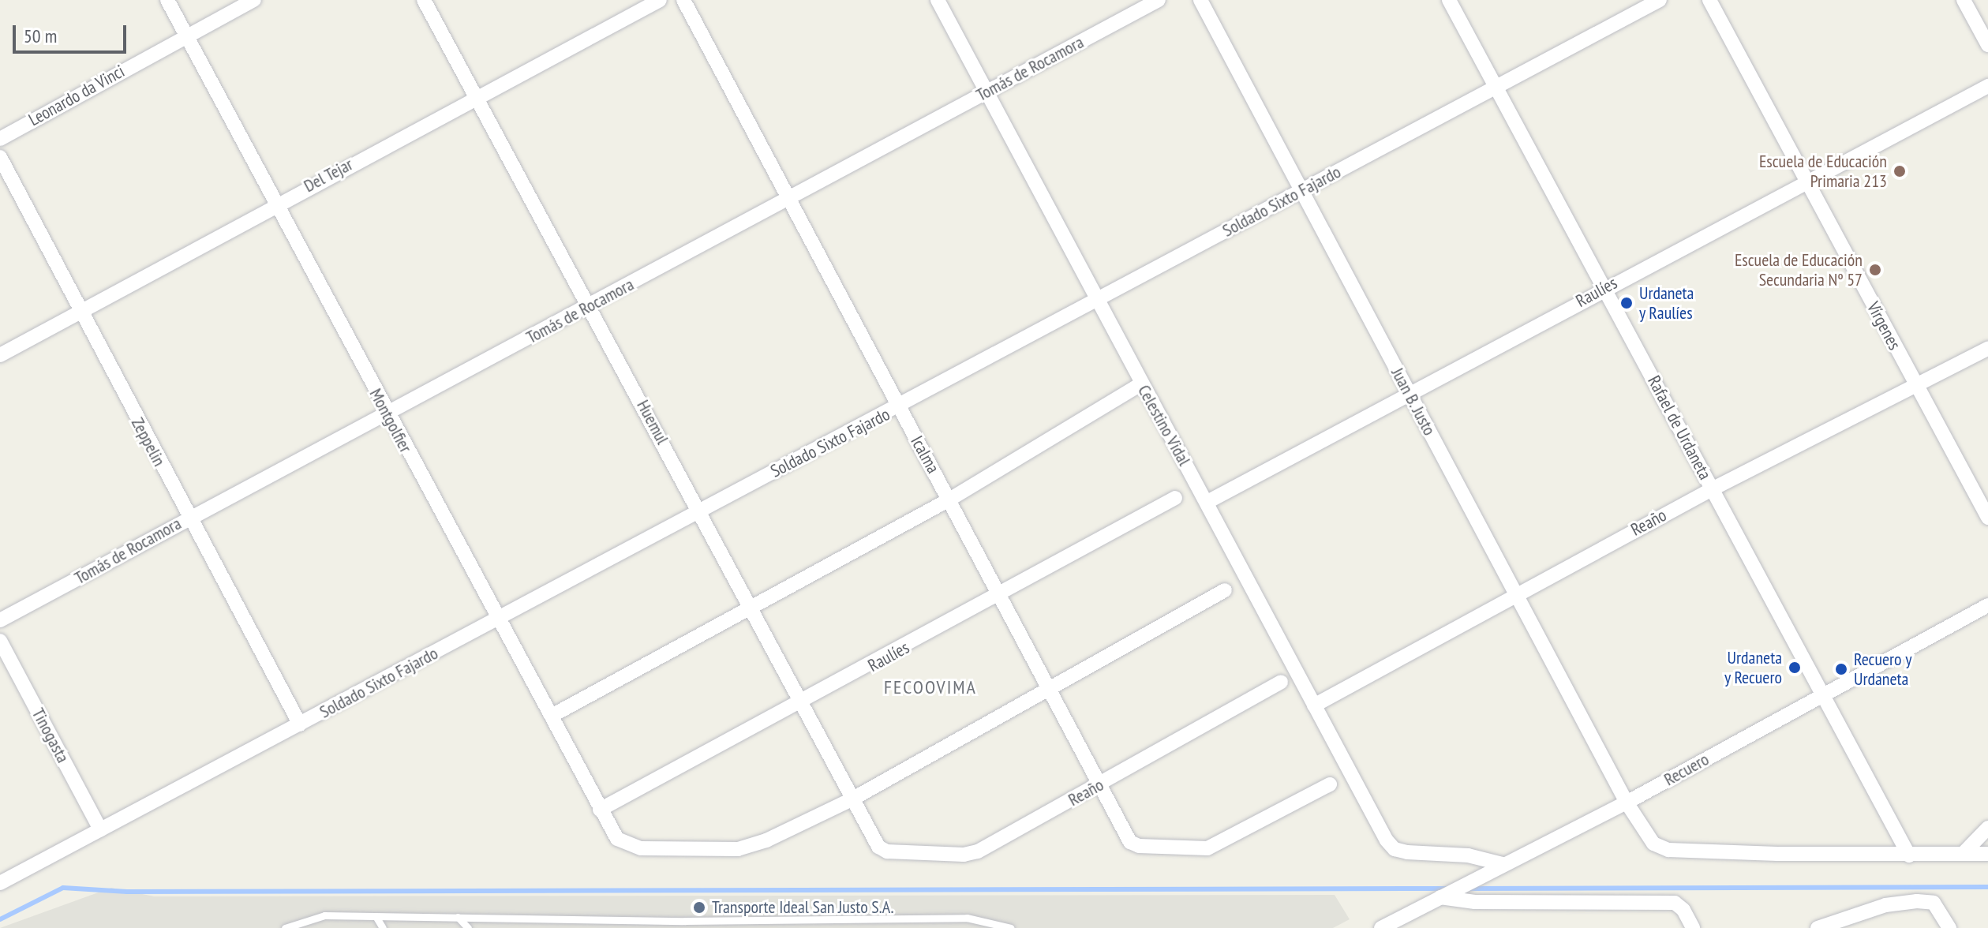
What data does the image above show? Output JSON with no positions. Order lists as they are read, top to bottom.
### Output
{
  "streets": {
    "street": [
      "Tomás de Rocamora",
      "Leonardo da Vinci",
      "Del Tejar",
      "Soldado Sixto Fajardo",
      "Raulíes",
      "Vírgenes",
      "Juan B. Justo",
      "Montgolfier",
      "Huemul",
      "Celestino Vidal",
      "Rafael de Urdaneta",
      "Zeppelin",
      "Icalma",
      "Reaño",
      "Tinogasta",
      "Recuero"
    ]
  },
  "crossings": [
    ["Tomás de Rocamora", "Montgolfier"],
    ["Tomás de Rocamora", "Huemul"],
    ["Tomás de Rocamora", "Celestino Vidal"],
    ["Tomás de Rocamora", "Zeppelin"],
    ["Tomás de Rocamora", "Icalma"],
    ["Leonardo da Vinci", "Montgolfier"],
    ["Del Tejar", "Montgolfier"],
    ["Del Tejar", "Huemul"],
    ["Del Tejar", "Zeppelin"],
    ["Soldado Sixto Fajardo", "Juan B. Justo"],
    ["Soldado Sixto Fajardo", "Montgolfier"],
    ["Soldado Sixto Fajardo", "Huemul"],
    ["Soldado Sixto Fajardo", "Celestino Vidal"],
    ["Soldado Sixto Fajardo", "Rafael de Urdaneta"],
    ["Soldado Sixto Fajardo", "Zeppelin"],
    ["Soldado Sixto Fajardo", "Icalma"],
    ["Soldado Sixto Fajardo", "Tinogasta"],
    ["Raulíes", "Vírgenes"],
    ["Raulíes", "Juan B. Justo"],
    ["Raulíes", "Montgolfier"],
    ["Raulíes", "Huemul"],
    ["Raulíes", "Celestino Vidal"],
    ["Raulíes", "Rafael de Urdaneta"],
    ["Raulíes", "Icalma"],
    ["Vírgenes", "Reaño"],
    ["Juan B. Justo", "Rafael de Urdaneta"],
    ["Juan B. Justo", "Reaño"],
    ["Juan B. Justo", "Recuero"],
    ["Montgolfier", "Huemul"],
    ["Huemul", "Reaño"],
    ["Celestino Vidal", "Reaño"],
    ["Celestino Vidal", "Recuero"],
    ["Rafael de Urdaneta", "Reaño"],
    ["Rafael de Urdaneta", "Recuero"],
    ["Icalma", "Reaño"]
  ],
  "districts": ["FECOOVIMA"],
  "places": [
    "Escuela de Educación Primaria 213",
    "Escuela de Educación Secundaria Nº 57",
    "Urdaneta y Raulíes",
    "Urdaneta y Recuero",
    "Recuero y Urdaneta",
    "Transporte Ideal San Justo S.A."
  ],
  "scale_bar": "50 m"
}
